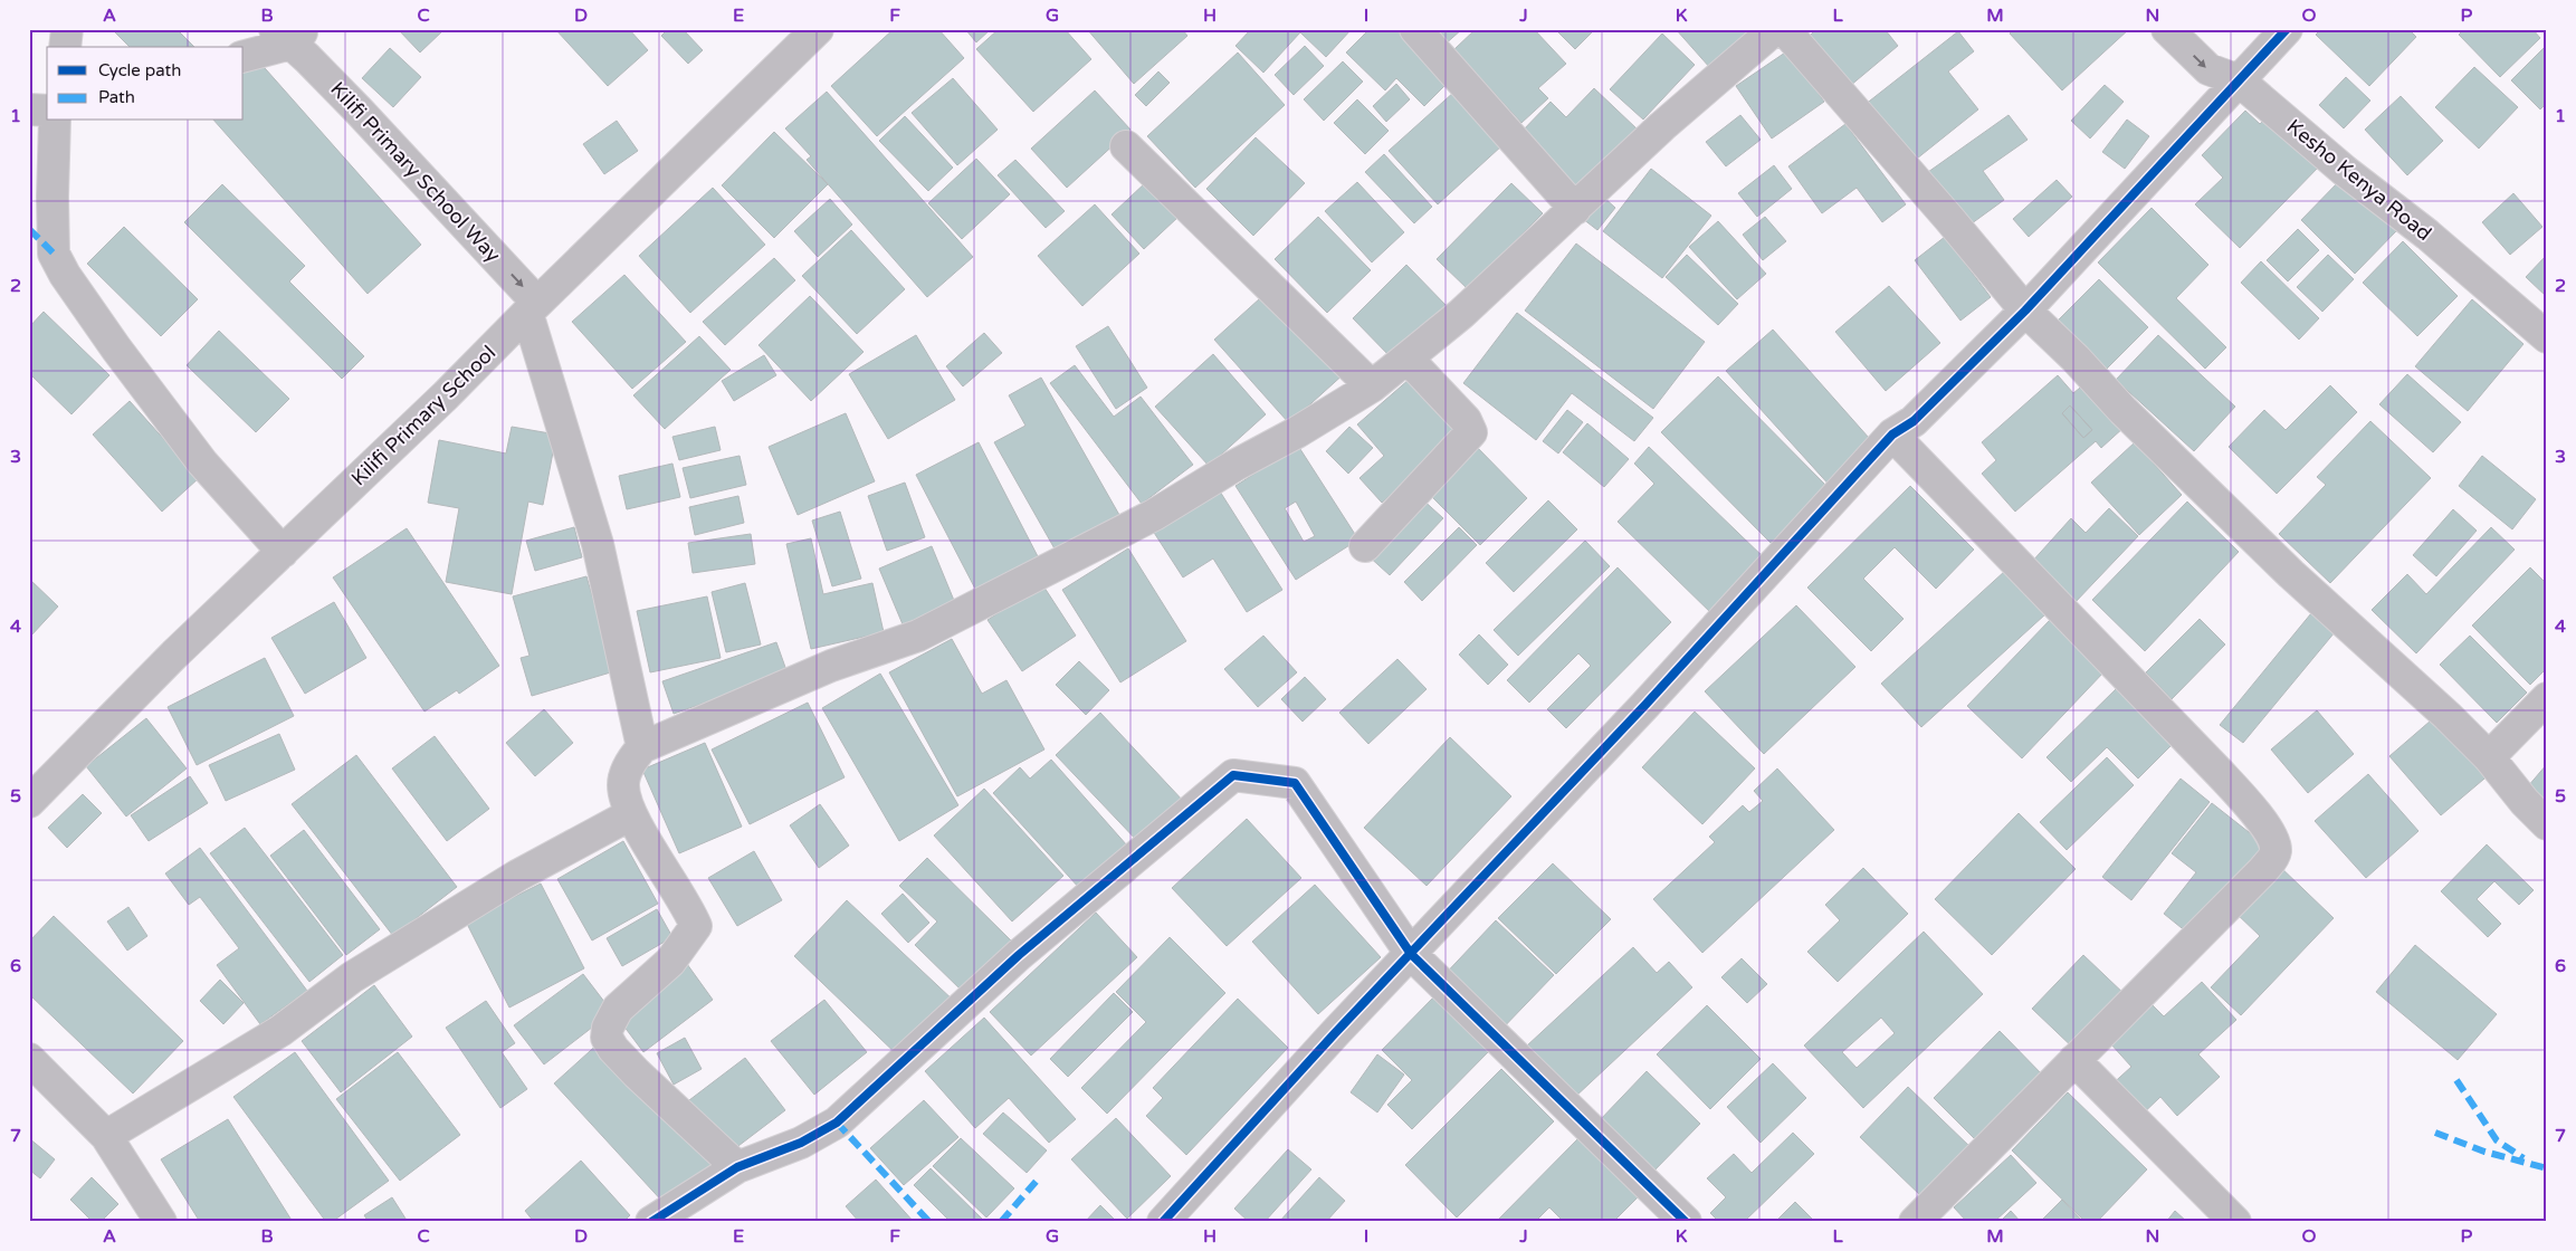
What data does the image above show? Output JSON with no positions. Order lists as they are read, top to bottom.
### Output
{
  "streets": {
    "street": ["Kilifi Primary School Way", "Kesho Kenya Road", "Kilifi Primary School"]
  },
  "crossings": [
    ["Kilifi Primary School Way", "Kilifi Primary School"]
  ],
  "one_way": ["Kilifi Primary School Way"],
  "legend": ["Cycle path", "Path"],
  "grid": {
    "columns": [
      "A",
      "B",
      "C",
      "D",
      "E",
      "F",
      "G",
      "H",
      "I",
      "J",
      "K",
      "L",
      "M",
      "N",
      "O",
      "P"
    ],
    "rows": [
      "1",
      "2",
      "3",
      "4",
      "5",
      "6",
      "7"
    ]
  }
}
